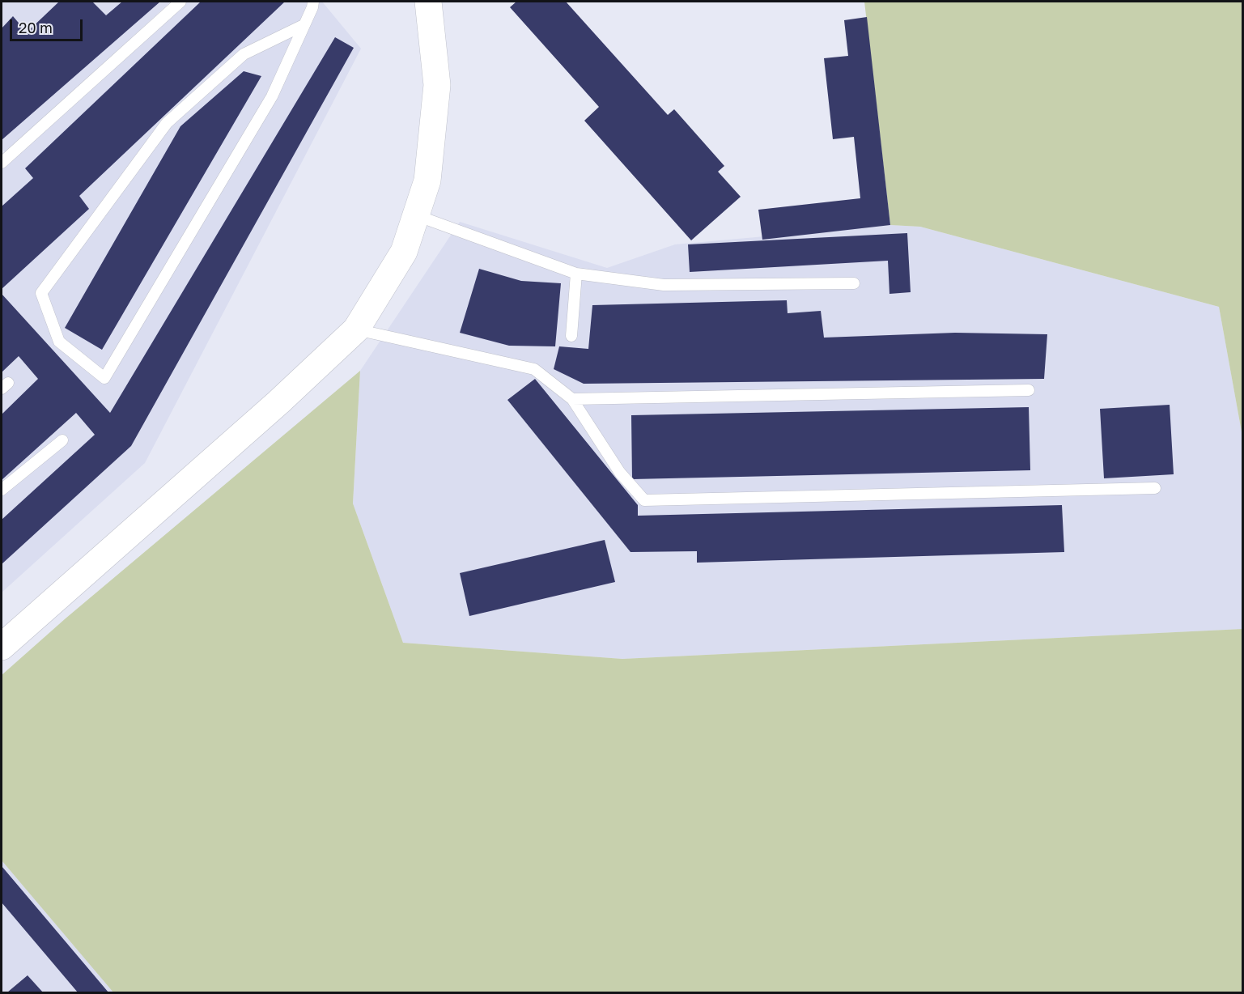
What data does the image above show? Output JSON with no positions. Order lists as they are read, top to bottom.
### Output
{
  "scale_bar": "20 m"
}
